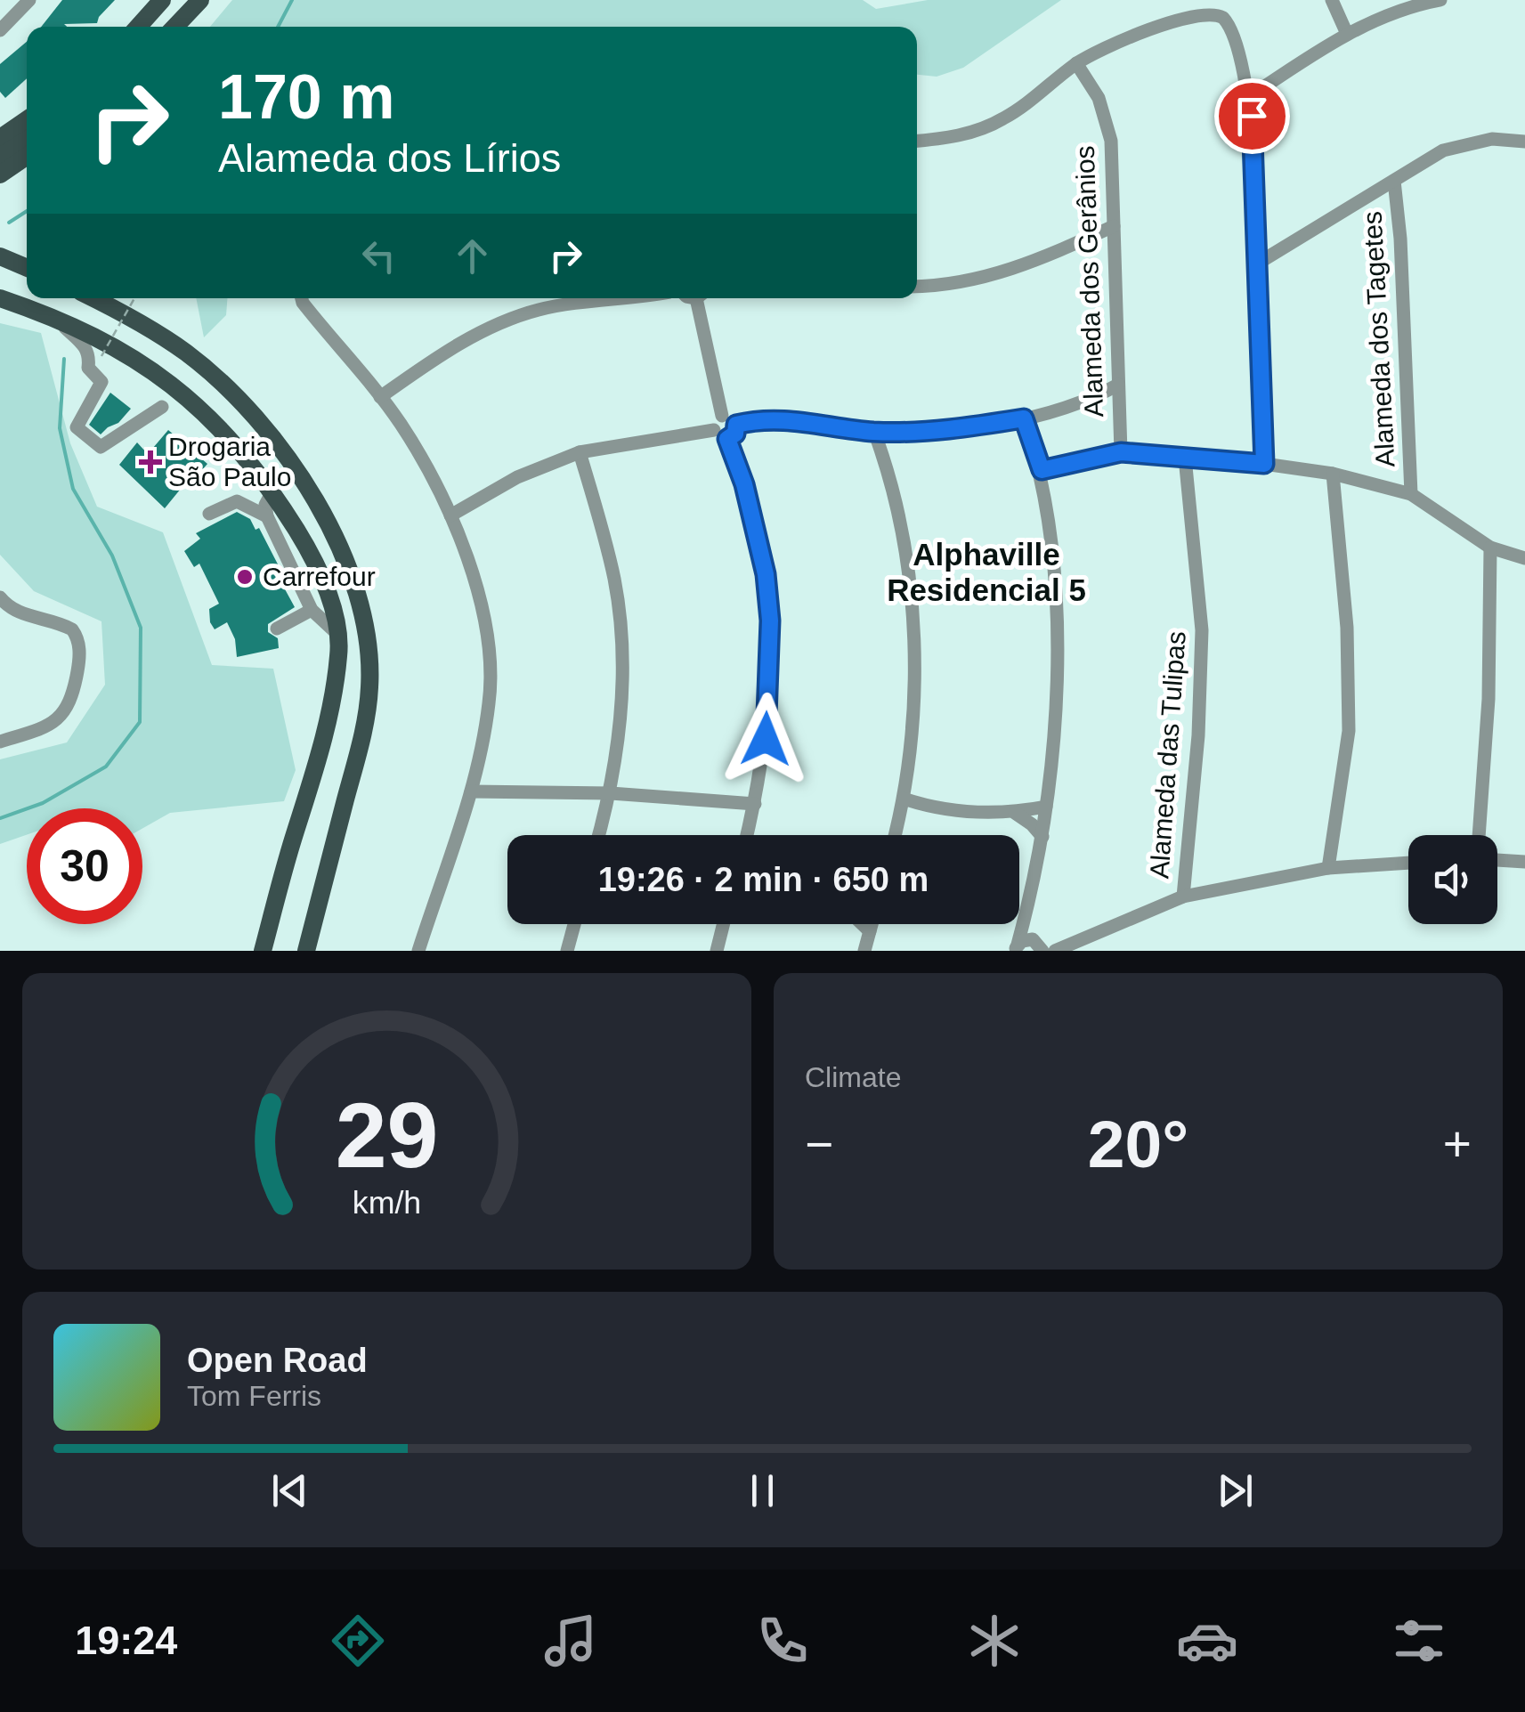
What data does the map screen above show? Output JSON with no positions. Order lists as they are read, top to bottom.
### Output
{
  "streets": {
    "street": ["Alameda dos Gerânios", "Alameda dos Tagetes", "Alameda das Tulipas"]
  },
  "districts": ["Alphaville Residencial 5"],
  "places": {
    "health": ["Drogaria São Paulo"],
    "other": ["Carrefour"]
  },
  "page": {
    "turn": ["170 m", "Alameda dos Lírios"],
    "limit": "30",
    "trip": "19:26 · 2 min · 650 m",
    "tile": "Climate",
    "heat": ["−", "20°", "+"],
    "song": ["Open Road", "Tom Ferris"],
    "tabs": "19:24",
    "gauge": ["29", "km/h"]
  }
}
